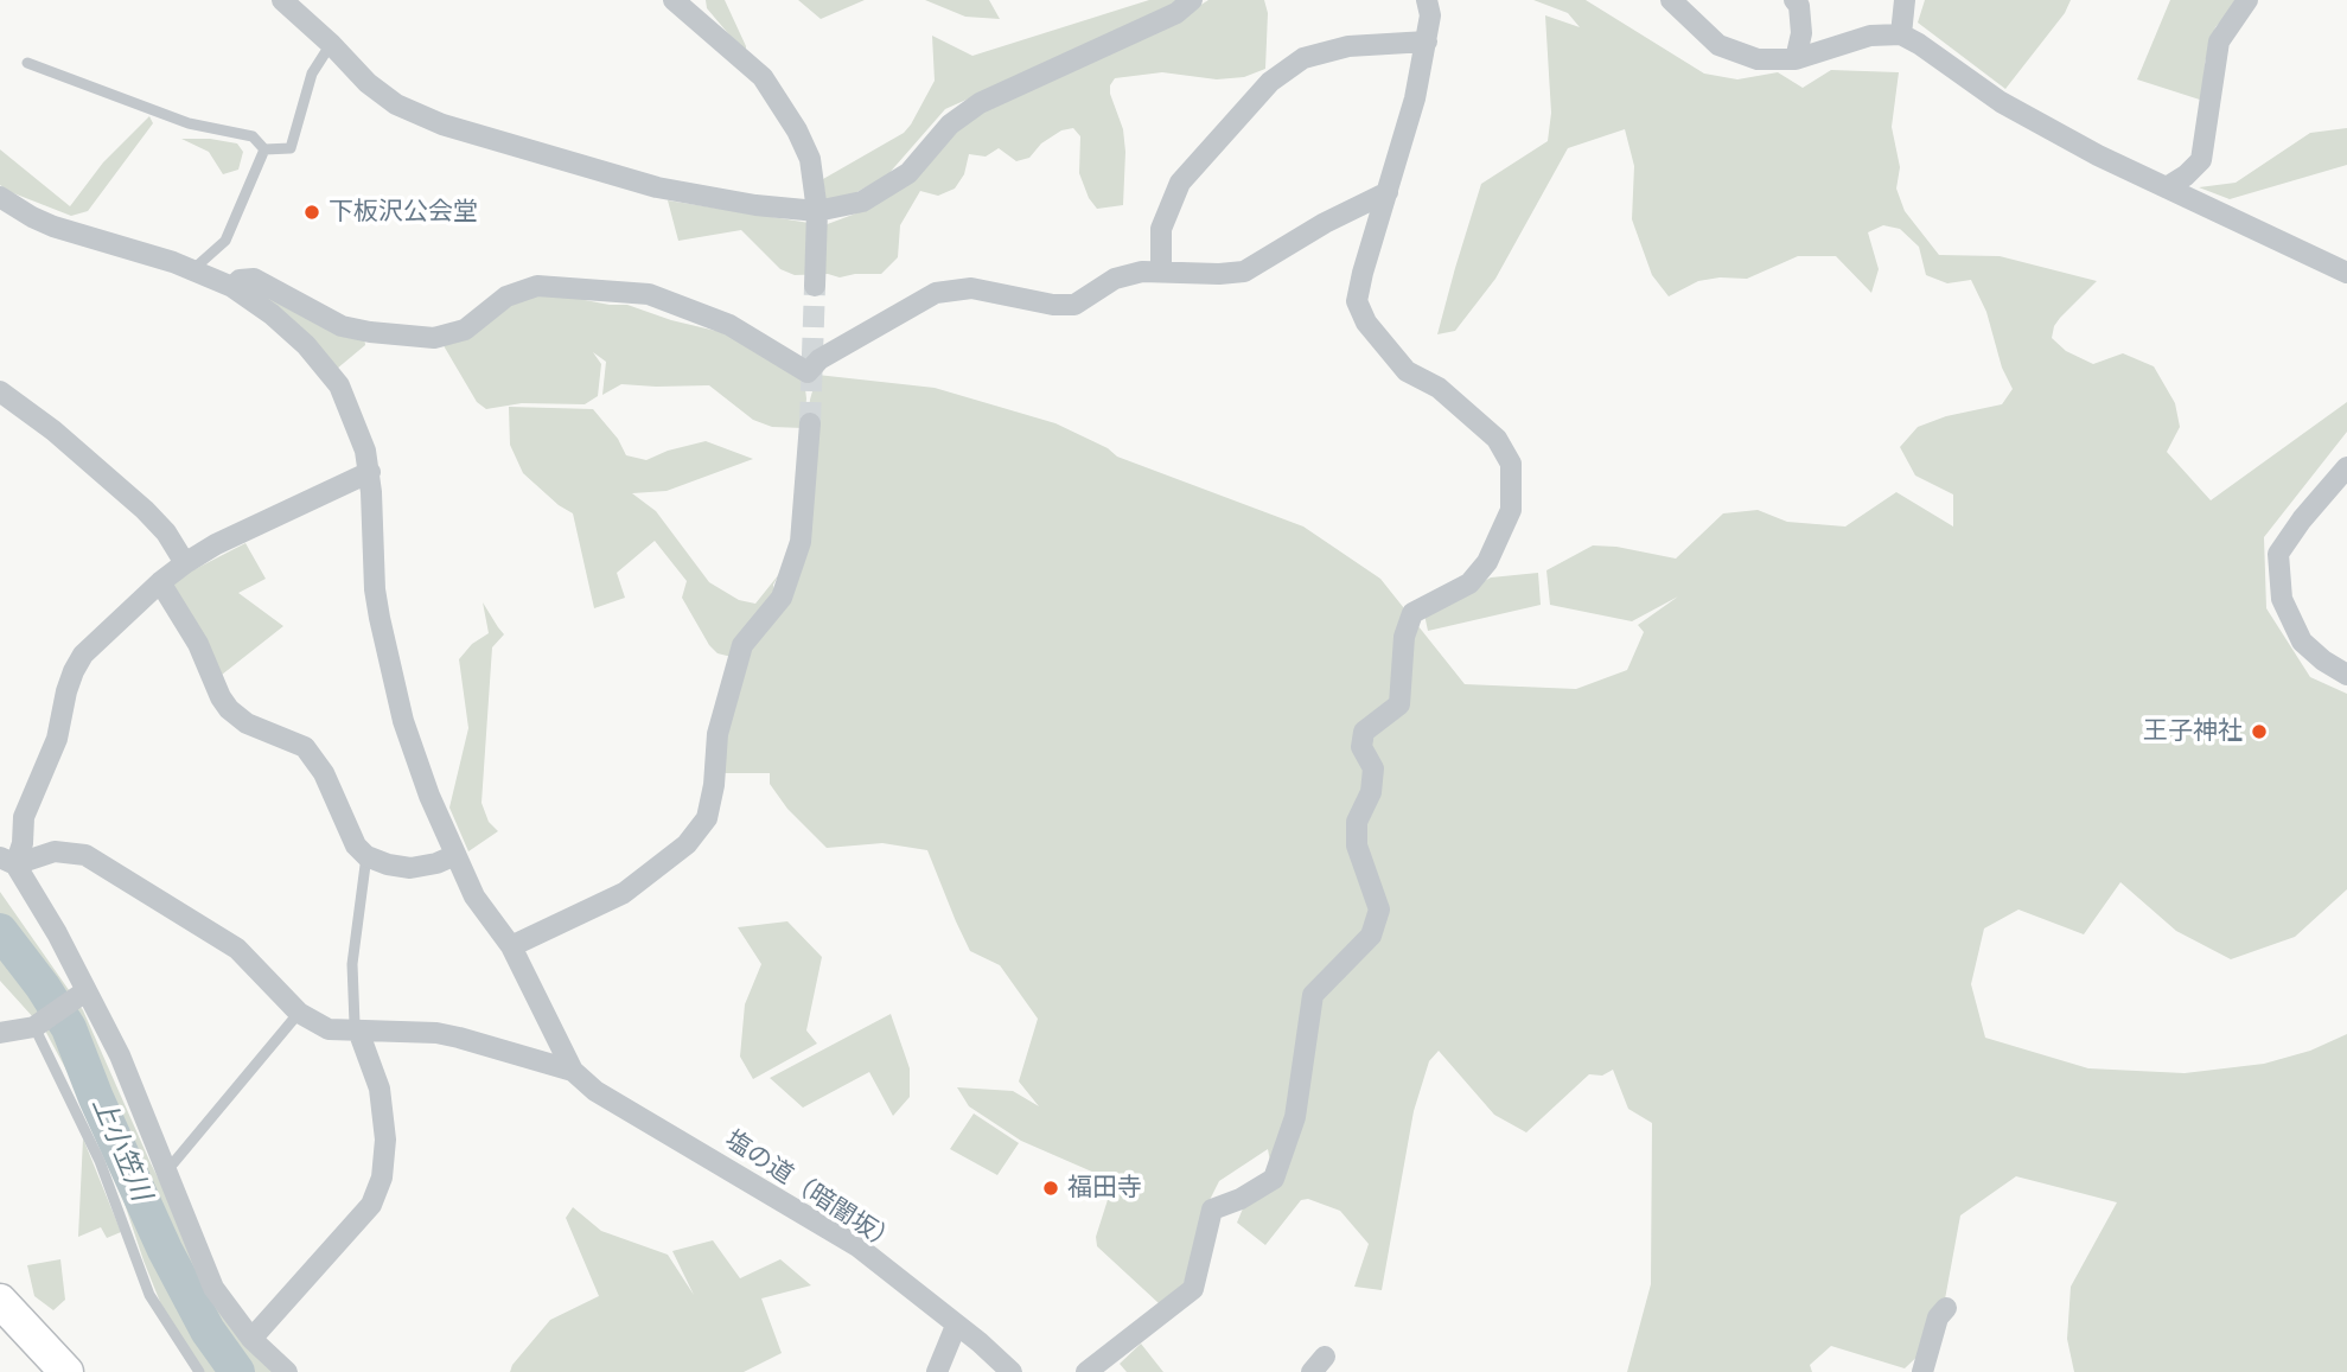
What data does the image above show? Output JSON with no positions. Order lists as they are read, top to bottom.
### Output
{
  "streets": {
    "street": ["塩の道（暗闇坂）"]
  },
  "water": ["上小笠川"],
  "places": ["下板沢公会堂", "王子神社", "福田寺"]
}
